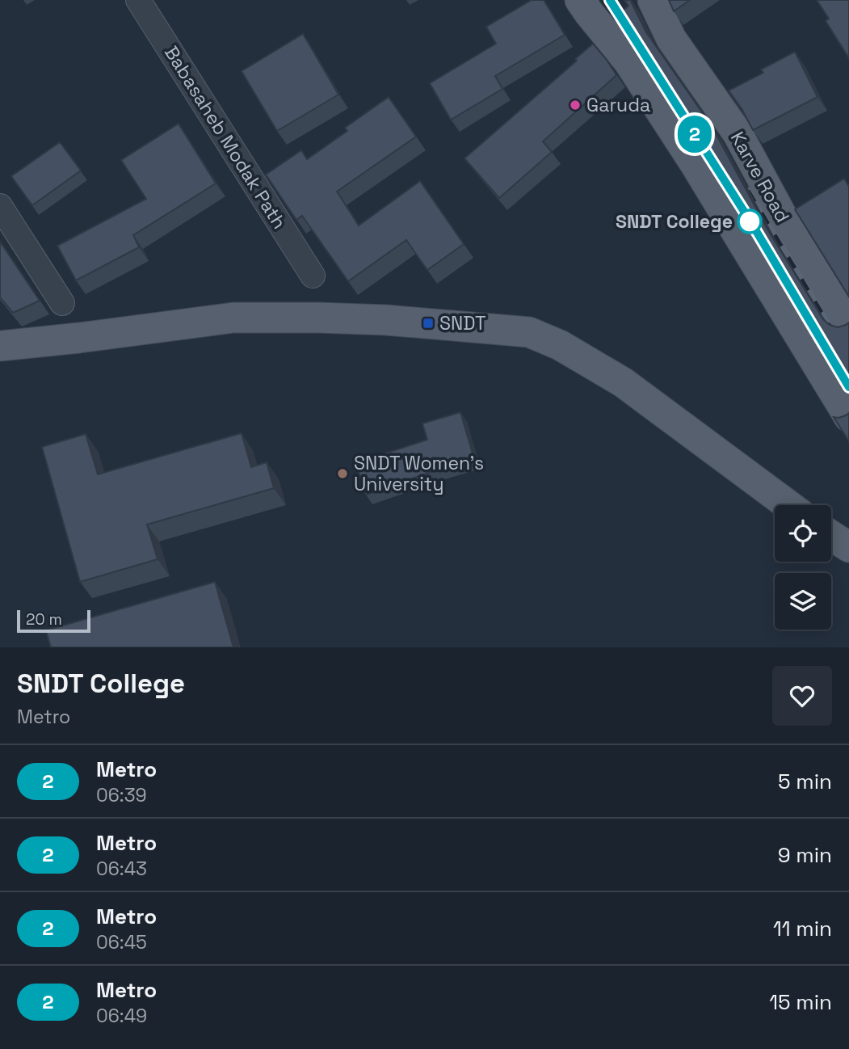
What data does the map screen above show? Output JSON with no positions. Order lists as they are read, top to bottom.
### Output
{
  "streets": {
    "main road": ["Karve Road"],
    "street": ["Babasaheb Modak Path"]
  },
  "places": {
    "other": ["Garuda", "SNDT College", "SNDT Women's University"],
    "transit": ["SNDT"]
  },
  "lines": ["metro line 2"],
  "scale_bar": "20 m",
  "page": {
    "on_map": "2",
    "scale": "20 m",
    "heading": ["SNDT College", "Metro"],
    "list": [
      {
        "mark": "2",
        "name": "Metro",
        "note": "06:39",
        "value": "5 min"
      },
      {
        "mark": "2",
        "name": "Metro",
        "note": "06:43",
        "value": "9 min"
      },
      {
        "mark": "2",
        "name": "Metro",
        "note": "06:45",
        "value": "11 min"
      },
      {
        "mark": "2",
        "name": "Metro",
        "note": "06:49",
        "value": "15 min"
      }
    ]
  }
}
